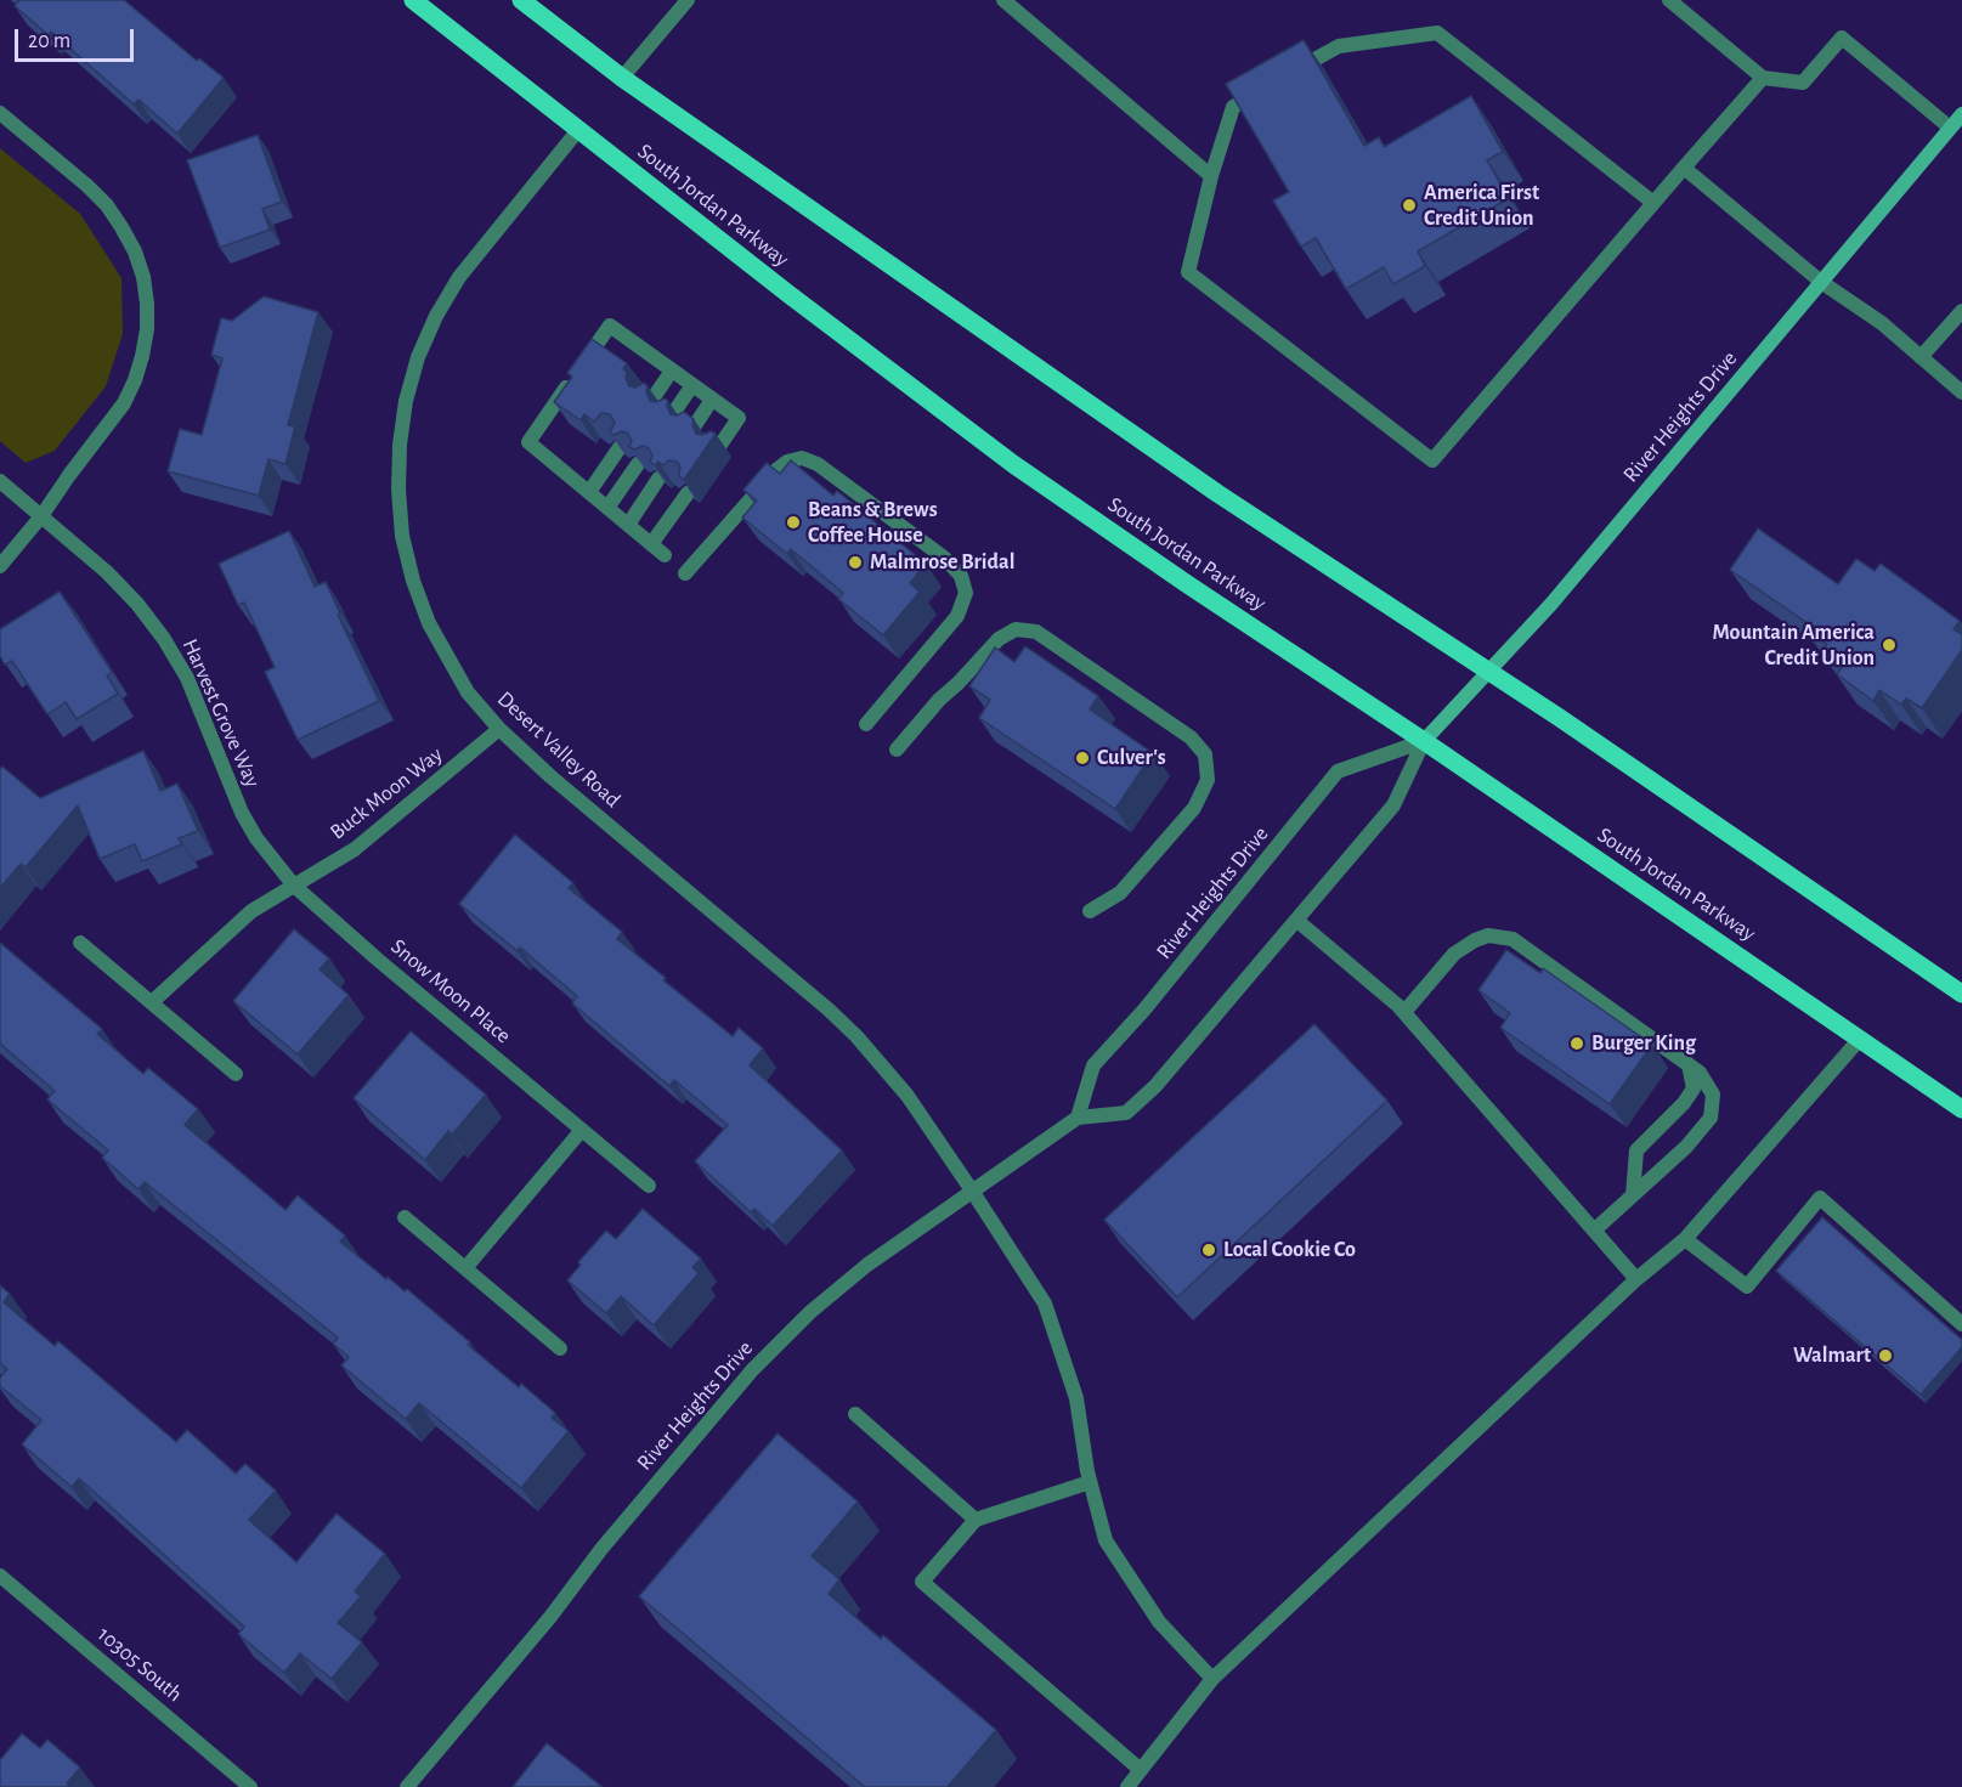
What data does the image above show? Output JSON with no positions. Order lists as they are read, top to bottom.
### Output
{
  "streets": {
    "main road": ["South Jordan Parkway"],
    "street": [
      "River Heights Drive",
      "Harvest Grove Way",
      "Desert Valley Road",
      "Buck Moon Way",
      "Snow Moon Place",
      "10305 South"
    ]
  },
  "crossings": [
    ["South Jordan Parkway", "River Heights Drive"],
    ["South Jordan Parkway", "Desert Valley Road"],
    ["River Heights Drive", "Desert Valley Road"],
    ["Harvest Grove Way", "Buck Moon Way"],
    ["Harvest Grove Way", "Snow Moon Place"],
    ["Desert Valley Road", "Buck Moon Way"],
    ["Buck Moon Way", "Snow Moon Place"]
  ],
  "places": [
    "America First Credit Union",
    "Beans & Brews Coffee House",
    "Malmrose Bridal",
    "Mountain America Credit Union",
    "Culver's",
    "Burger King",
    "Local Cookie Co",
    "Walmart"
  ],
  "scale_bar": "20 m"
}
